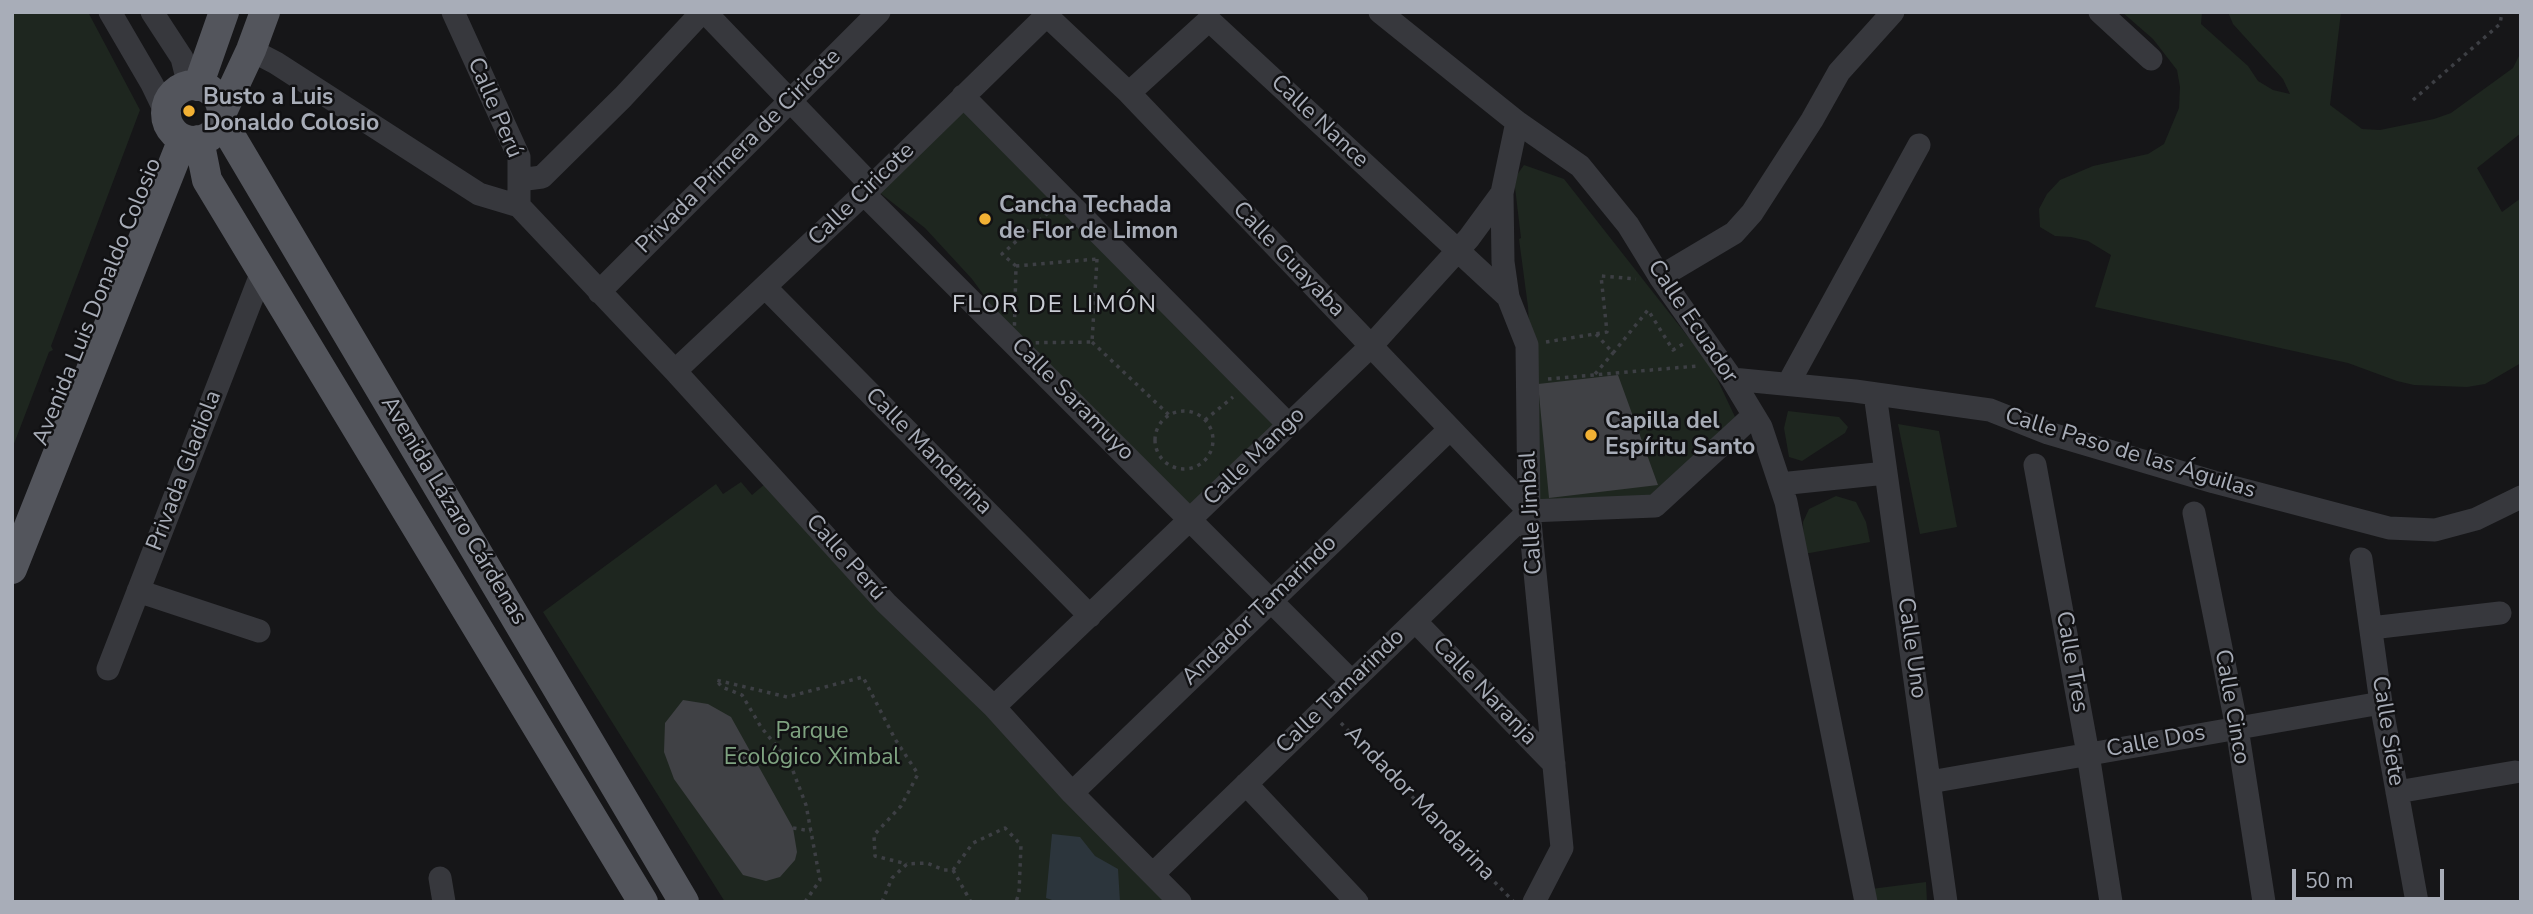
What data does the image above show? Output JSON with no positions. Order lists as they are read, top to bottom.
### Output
{
  "streets": {
    "main road": ["Avenida Luis Donaldo Colosio", "Avenida Lázaro Cárdenas"],
    "street": [
      "Calle Perú",
      "Calle Nance",
      "Privada Primera de Ciricote",
      "Calle Ciricote",
      "Calle Guayaba",
      "Calle Ecuador",
      "Calle Saramuyo",
      "Calle Mandarina",
      "Calle Paso de las Águilas",
      "Calle Mango",
      "Privada Gladiola",
      "Calle Jimbal",
      "Andador Tamarindo",
      "Calle Uno",
      "Calle Tres",
      "Calle Tamarindo",
      "Calle Naranja",
      "Calle Cinco",
      "Calle Siete",
      "Calle Dos"
    ],
    "path": ["Andador Mandarina"]
  },
  "crossings": [
    ["Calle Perú", "Privada Primera de Ciricote"],
    ["Calle Perú", "Calle Ciricote"],
    ["Calle Perú", "Calle Mango"],
    ["Calle Perú", "Andador Tamarindo"],
    ["Calle Perú", "Calle Tamarindo"],
    ["Calle Nance", "Calle Guayaba"],
    ["Calle Nance", "Calle Mango"],
    ["Calle Nance", "Calle Jimbal"],
    ["Privada Primera de Ciricote", "Calle Saramuyo"],
    ["Calle Ciricote", "Calle Guayaba"],
    ["Calle Ciricote", "Calle Saramuyo"],
    ["Calle Ciricote", "Calle Mandarina"],
    ["Calle Guayaba", "Calle Mango"],
    ["Calle Guayaba", "Calle Jimbal"],
    ["Calle Guayaba", "Andador Tamarindo"],
    ["Calle Guayaba", "Calle Tamarindo"],
    ["Avenida Luis Donaldo Colosio", "Avenida Lázaro Cárdenas"],
    ["Calle Ecuador", "Calle Paso de las Águilas"],
    ["Calle Ecuador", "Calle Jimbal"],
    ["Calle Saramuyo", "Calle Mango"],
    ["Calle Mandarina", "Calle Mango"],
    ["Calle Paso de las Águilas", "Calle Uno"],
    ["Calle Mango", "Calle Jimbal"],
    ["Privada Gladiola", "Avenida Lázaro Cárdenas"],
    ["Calle Jimbal", "Calle Tamarindo"],
    ["Calle Jimbal", "Calle Naranja"],
    ["Calle Uno", "Calle Dos"],
    ["Calle Tres", "Calle Dos"],
    ["Calle Tamarindo", "Calle Naranja"],
    ["Calle Tamarindo", "Andador Mandarina"],
    ["Calle Cinco", "Calle Dos"],
    ["Calle Siete", "Calle Dos"]
  ],
  "districts": ["FLOR DE LIMÓN"],
  "parks": ["Parque Ecológico Ximbal"],
  "places": ["Busto a Luis Donaldo Colosio", "Cancha Techada de Flor de Limon", "Capilla del Espíritu Santo"],
  "scale_bar": "50 m"
}
